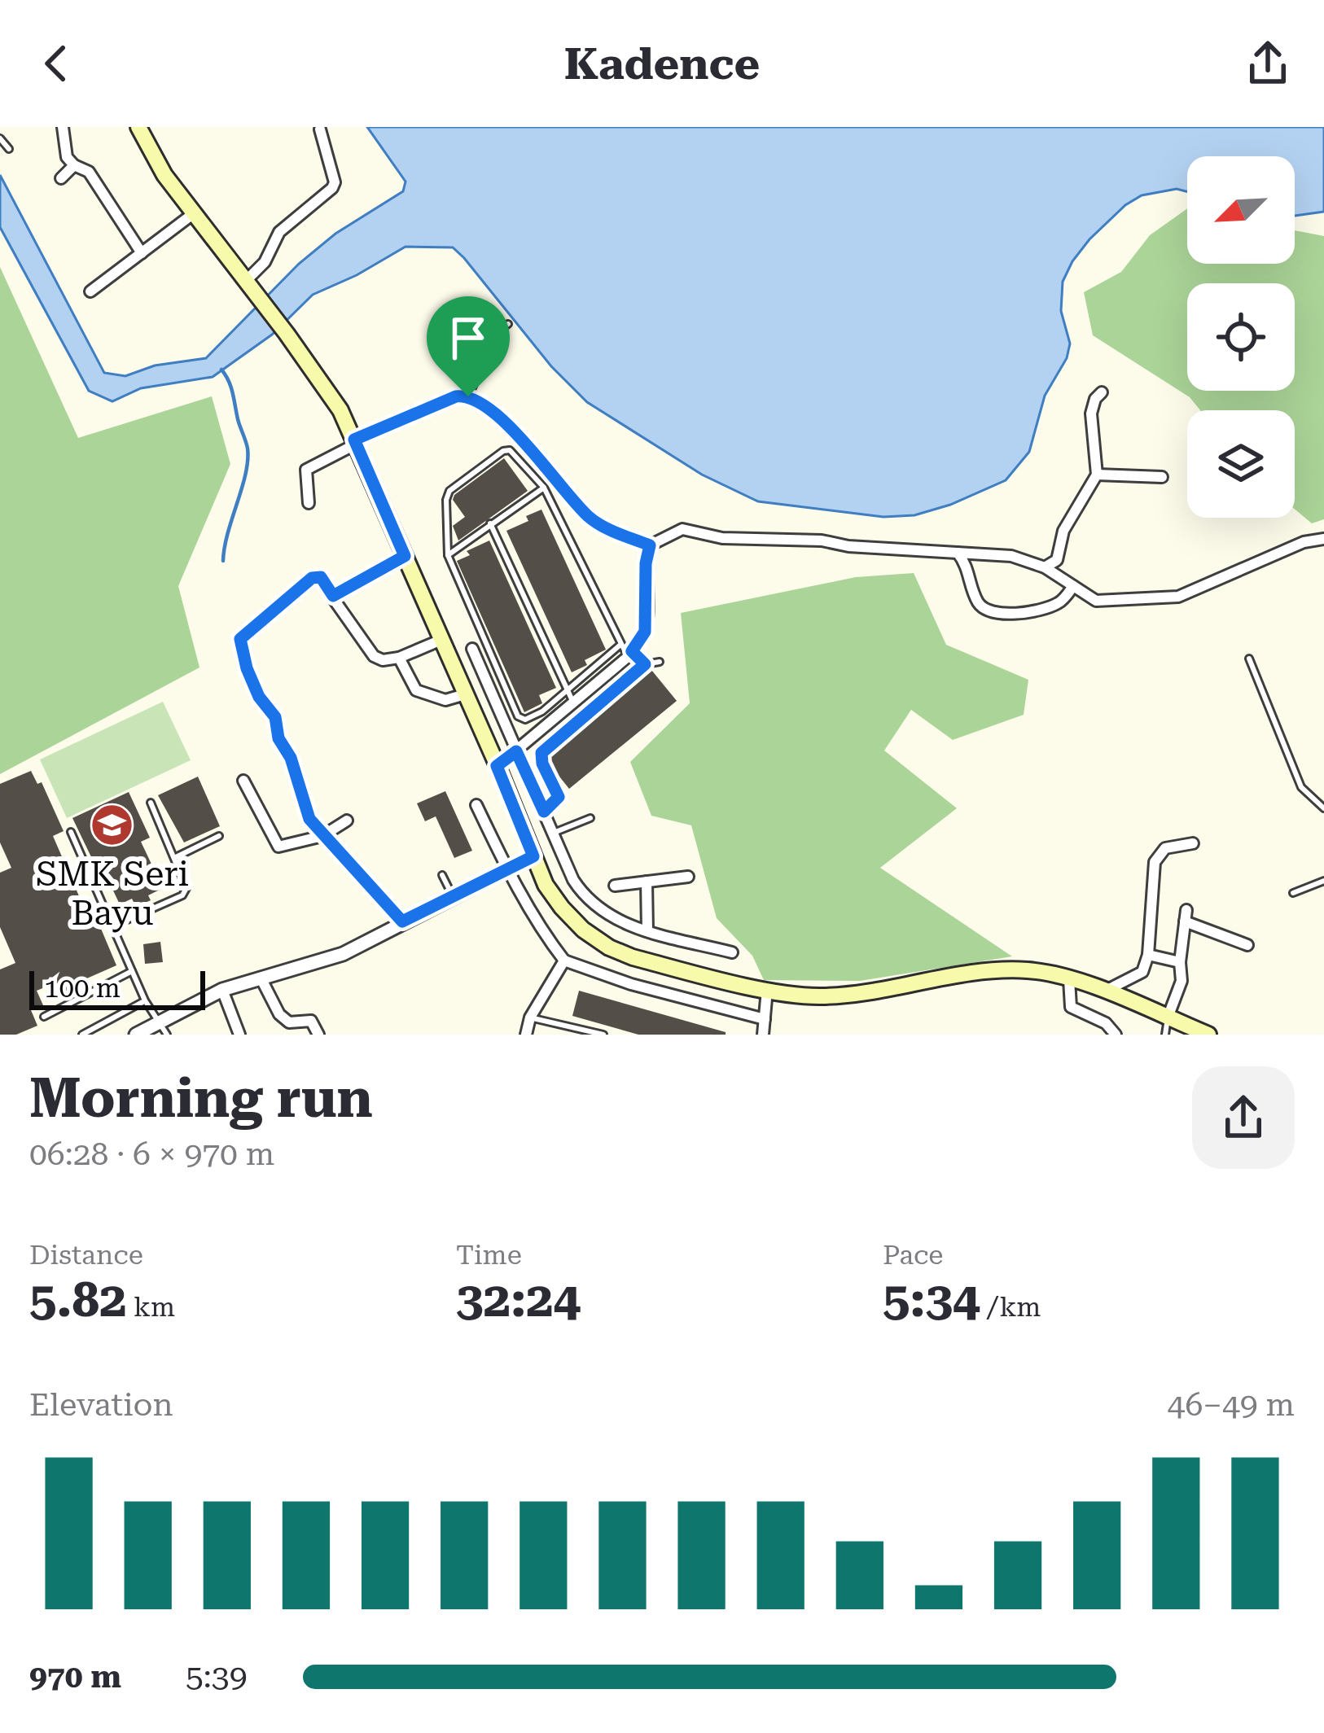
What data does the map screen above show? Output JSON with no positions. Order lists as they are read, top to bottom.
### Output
{
  "places": {
    "school or university": ["SMK Seri Bayu"]
  },
  "scale_bar": "100 m",
  "north": "bottom left",
  "page": {
    "header": "Kadence",
    "scale": "100 m",
    "heading": ["Morning run", "06:28 · 6 × 970 m"],
    "stats": [
      ["Distance", "5.82 km"],
      ["Time", "32:24"],
      ["Pace", "5:34 /km"]
    ],
    "chart": ["Elevation", "46–49 m"],
    "list": [
      {
        "name": "970 m",
        "note": "5:39"
      }
    ]
  }
}
